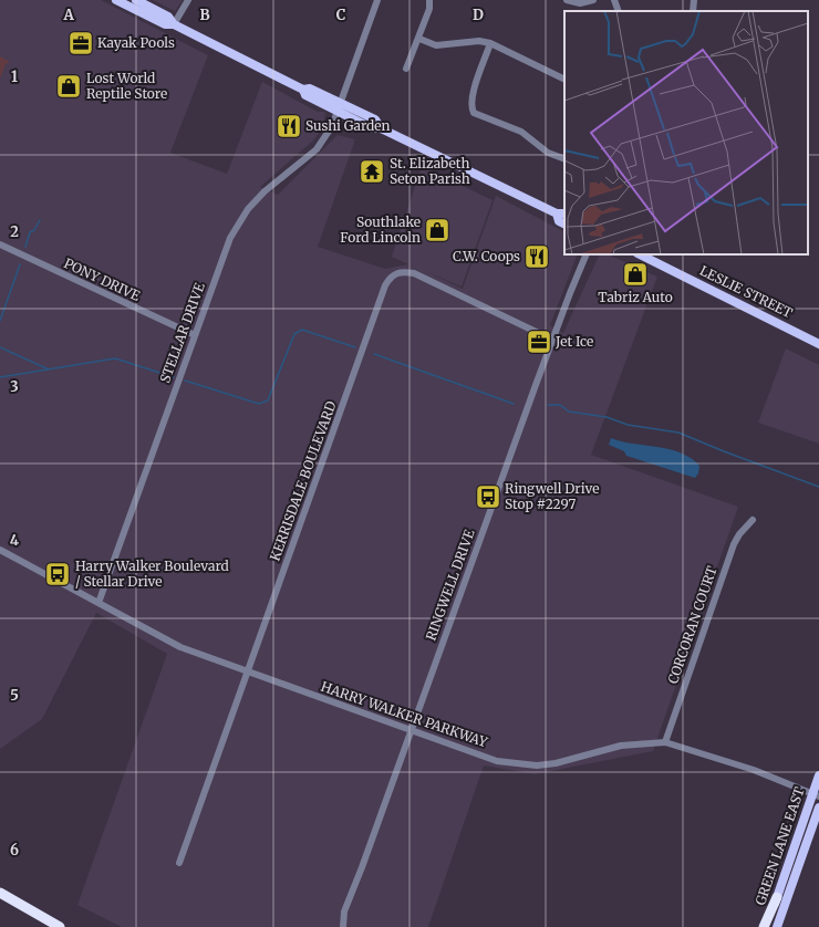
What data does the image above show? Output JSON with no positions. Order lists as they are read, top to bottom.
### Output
{
  "streets": {
    "main road": ["LESLIE STREET", "GREEN LANE EAST"],
    "street": [
      "PONY DRIVE",
      "STELLAR DRIVE",
      "KERRISDALE BOULEVARD",
      "RINGWELL DRIVE",
      "CORCORAN COURT",
      "HARRY WALKER PARKWAY"
    ]
  },
  "crossings": [
    ["PONY DRIVE", "STELLAR DRIVE"],
    ["STELLAR DRIVE", "HARRY WALKER PARKWAY"],
    ["KERRISDALE BOULEVARD", "RINGWELL DRIVE"],
    ["KERRISDALE BOULEVARD", "HARRY WALKER PARKWAY"],
    ["RINGWELL DRIVE", "HARRY WALKER PARKWAY"],
    ["CORCORAN COURT", "HARRY WALKER PARKWAY"],
    ["HARRY WALKER PARKWAY", "GREEN LANE EAST"]
  ],
  "places": {
    "office": ["Kayak Pools", "Jet Ice"],
    "shop": ["Lost World Reptile Store", "Southlake Ford Lincoln", "Tabriz Auto"],
    "restaurant": ["Sushi Garden", "C.W. Coops"],
    "temple": ["St. Elizabeth Seton Parish"],
    "bus stop": ["Ringwell Drive Stop #2297", "Harry Walker Boulevard / Stellar Drive"]
  },
  "grid": {
    "columns": [
      "A",
      "B",
      "C",
      "D"
    ],
    "rows": [
      "1",
      "2",
      "3",
      "4",
      "5",
      "6"
    ]
  }
}
